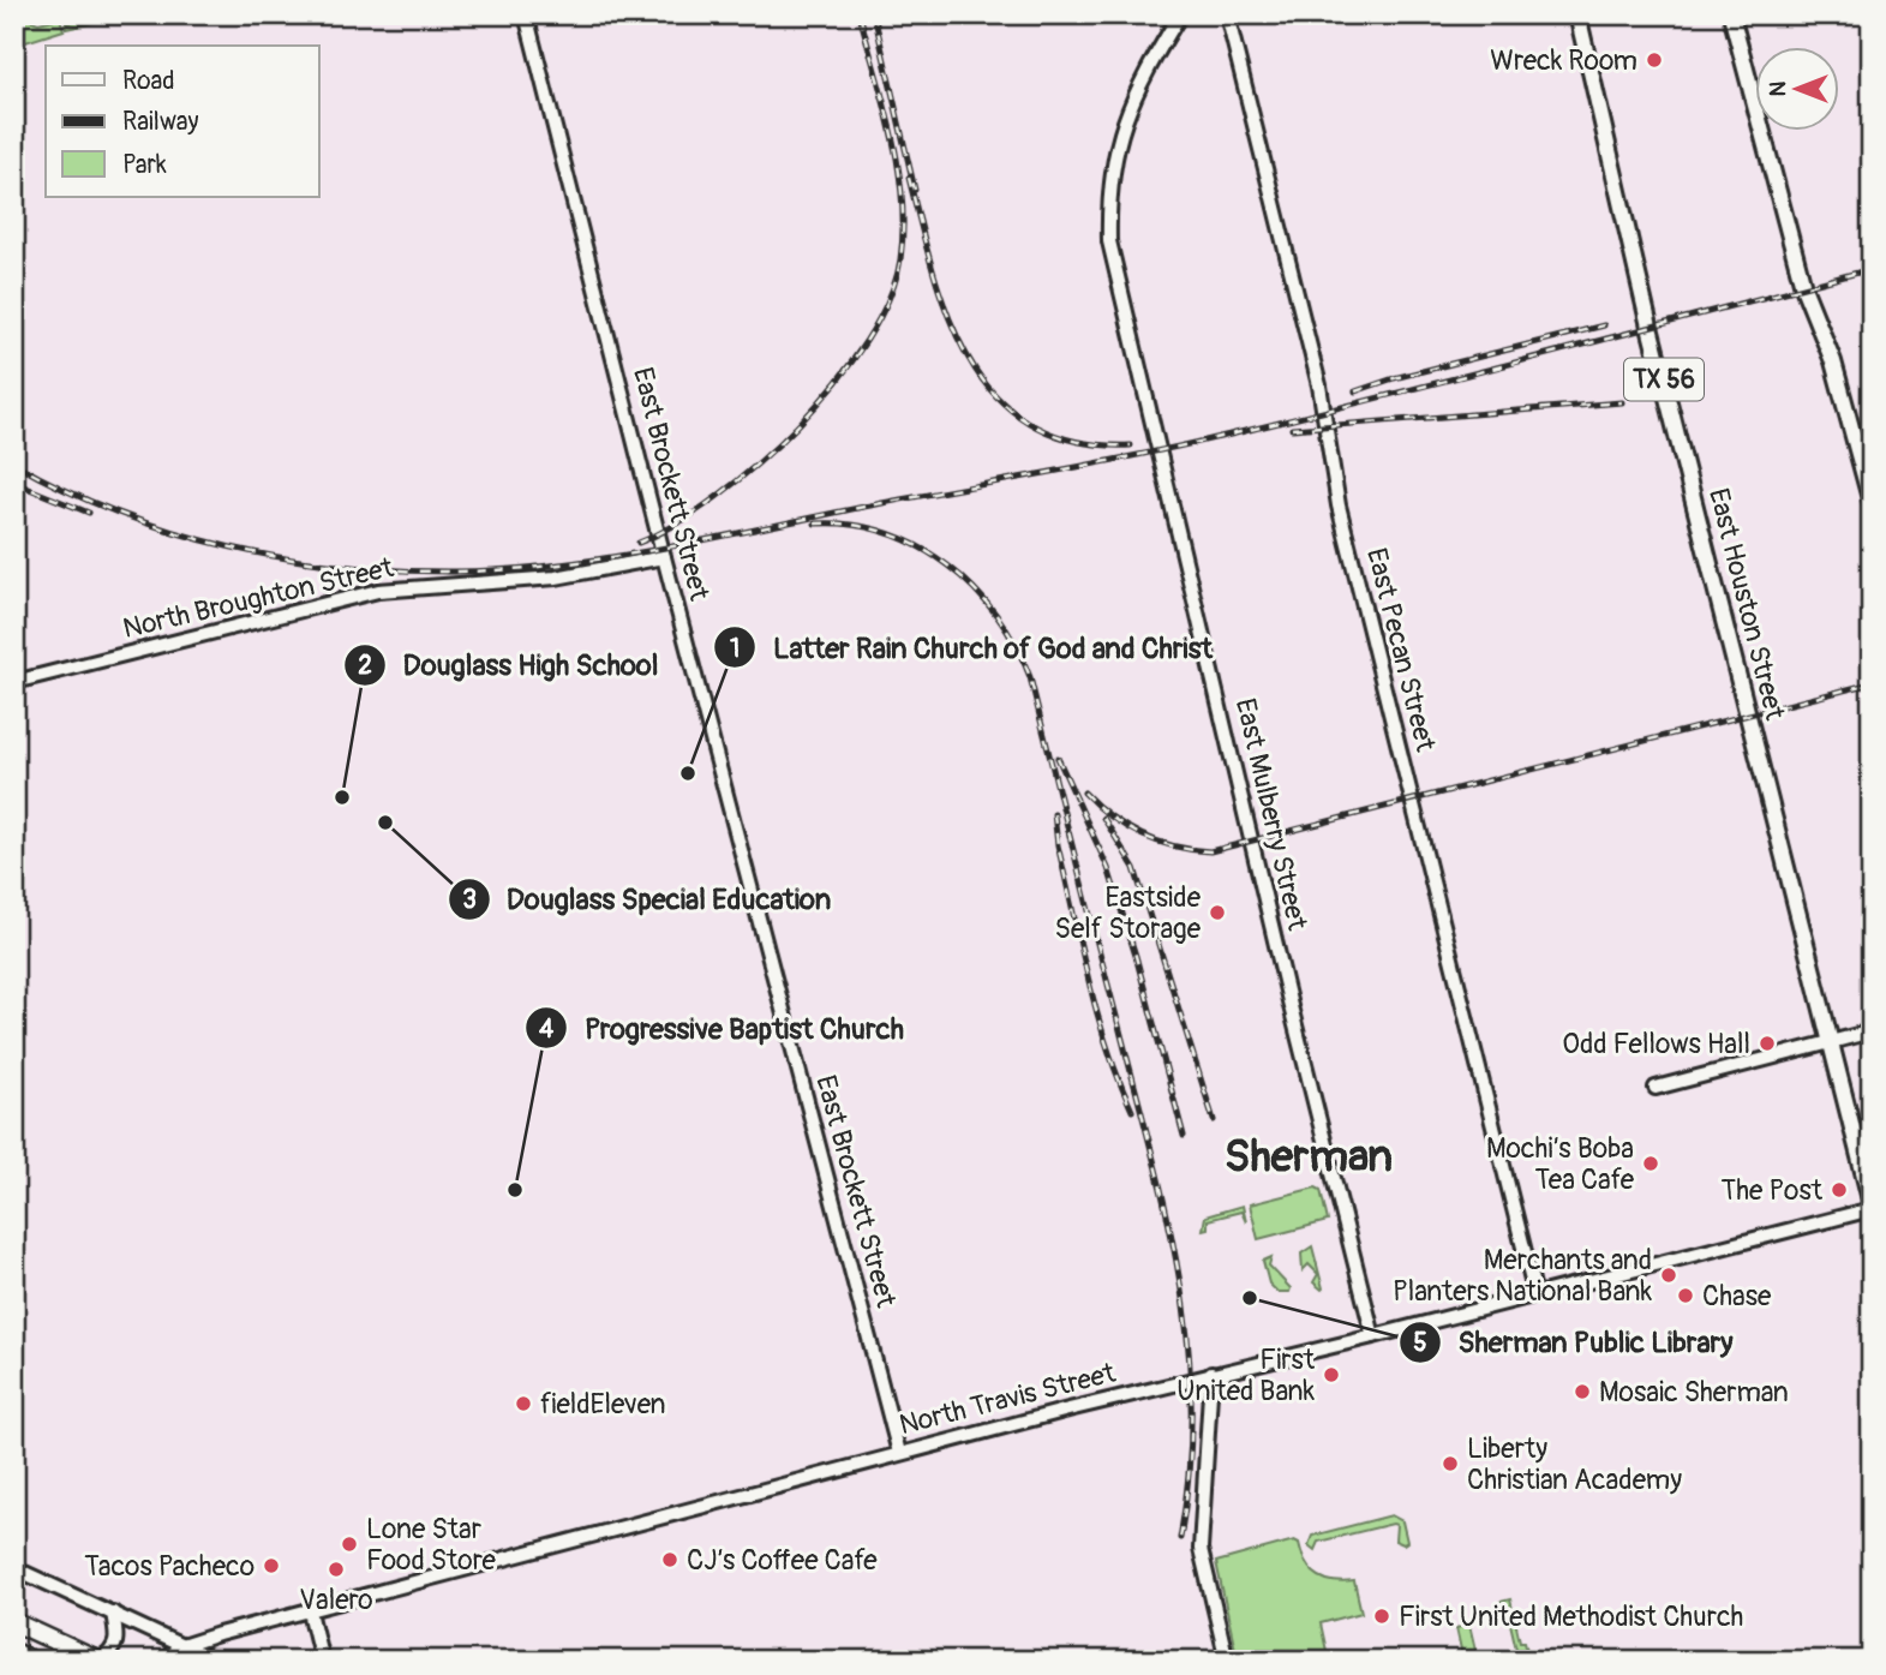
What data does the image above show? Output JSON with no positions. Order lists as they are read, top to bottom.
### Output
{
  "streets": {
    "main road": ["TX 56", "East Houston Street"],
    "street": [
      "East Brockett Street",
      "North Broughton Street",
      "East Pecan Street",
      "East Mulberry Street",
      "North Travis Street"
    ]
  },
  "crossings": [
    ["East Brockett Street", "North Broughton Street"],
    ["East Brockett Street", "North Travis Street"],
    ["East Houston Street", "North Travis Street"],
    ["East Pecan Street", "North Travis Street"],
    ["East Mulberry Street", "North Travis Street"]
  ],
  "districts": ["Sherman"],
  "places": [
    "Wreck Room",
    "Latter Rain Church of God and Christ",
    "Douglass High School",
    "Douglass Special Education",
    "Eastside Self Storage",
    "Odd Fellows Hall",
    "Mochi’s Boba Tea Cafe",
    "Progressive Baptist Church",
    "The Post",
    "Merchants and Planters National Bank",
    "Chase",
    "Sherman Public Library",
    "First United Bank",
    "Mosaic Sherman",
    "fieldEleven",
    "Liberty Christian Academy",
    "Lone Star Food Store",
    "CJ’s Coffee Cafe",
    "Tacos Pacheco",
    "Valero",
    "First United Methodist Church"
  ],
  "legend": ["Road", "Railway", "Park"],
  "north": "left"
}
